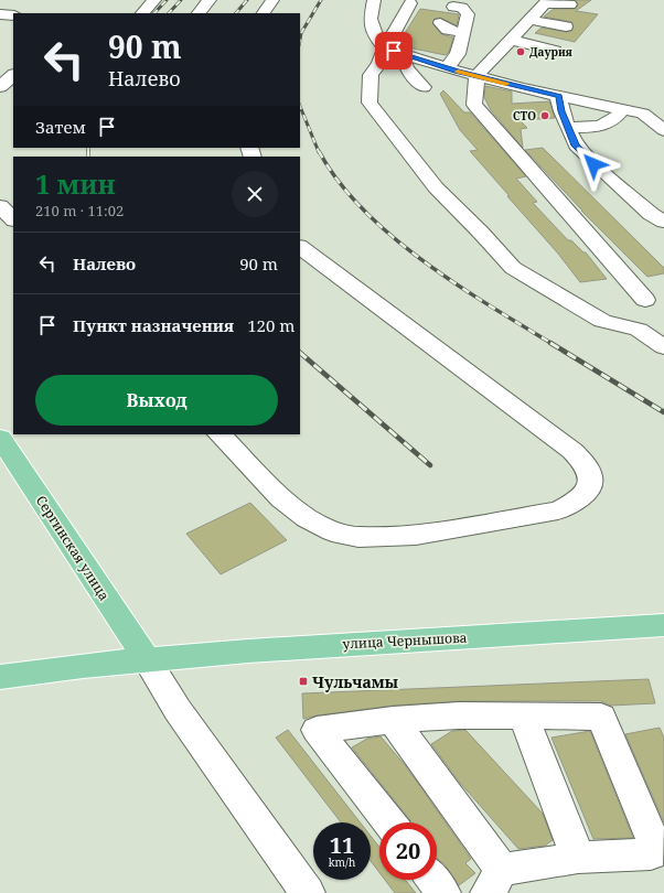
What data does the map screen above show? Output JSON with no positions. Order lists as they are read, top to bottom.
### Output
{
  "streets": {
    "main road": ["Сергинская улица", "улица Чернышова"]
  },
  "crossings": [
    ["Сергинская улица", "улица Чернышова"]
  ],
  "places": {
    "other": ["Даурия", "СТО"],
    "transit": ["Чульчамы"]
  },
  "page": {
    "turn": ["90 m", "Налево"],
    "then": "Затем",
    "heading": ["1 мин", "210 m · 11:02"],
    "list": [
      {
        "name": "Налево",
        "value": "90 m"
      },
      {
        "name": "Пункт назначения",
        "value": "120 m"
      }
    ],
    "buttons": "Выход",
    "speed": "11 km/h",
    "limit": "20"
  }
}
